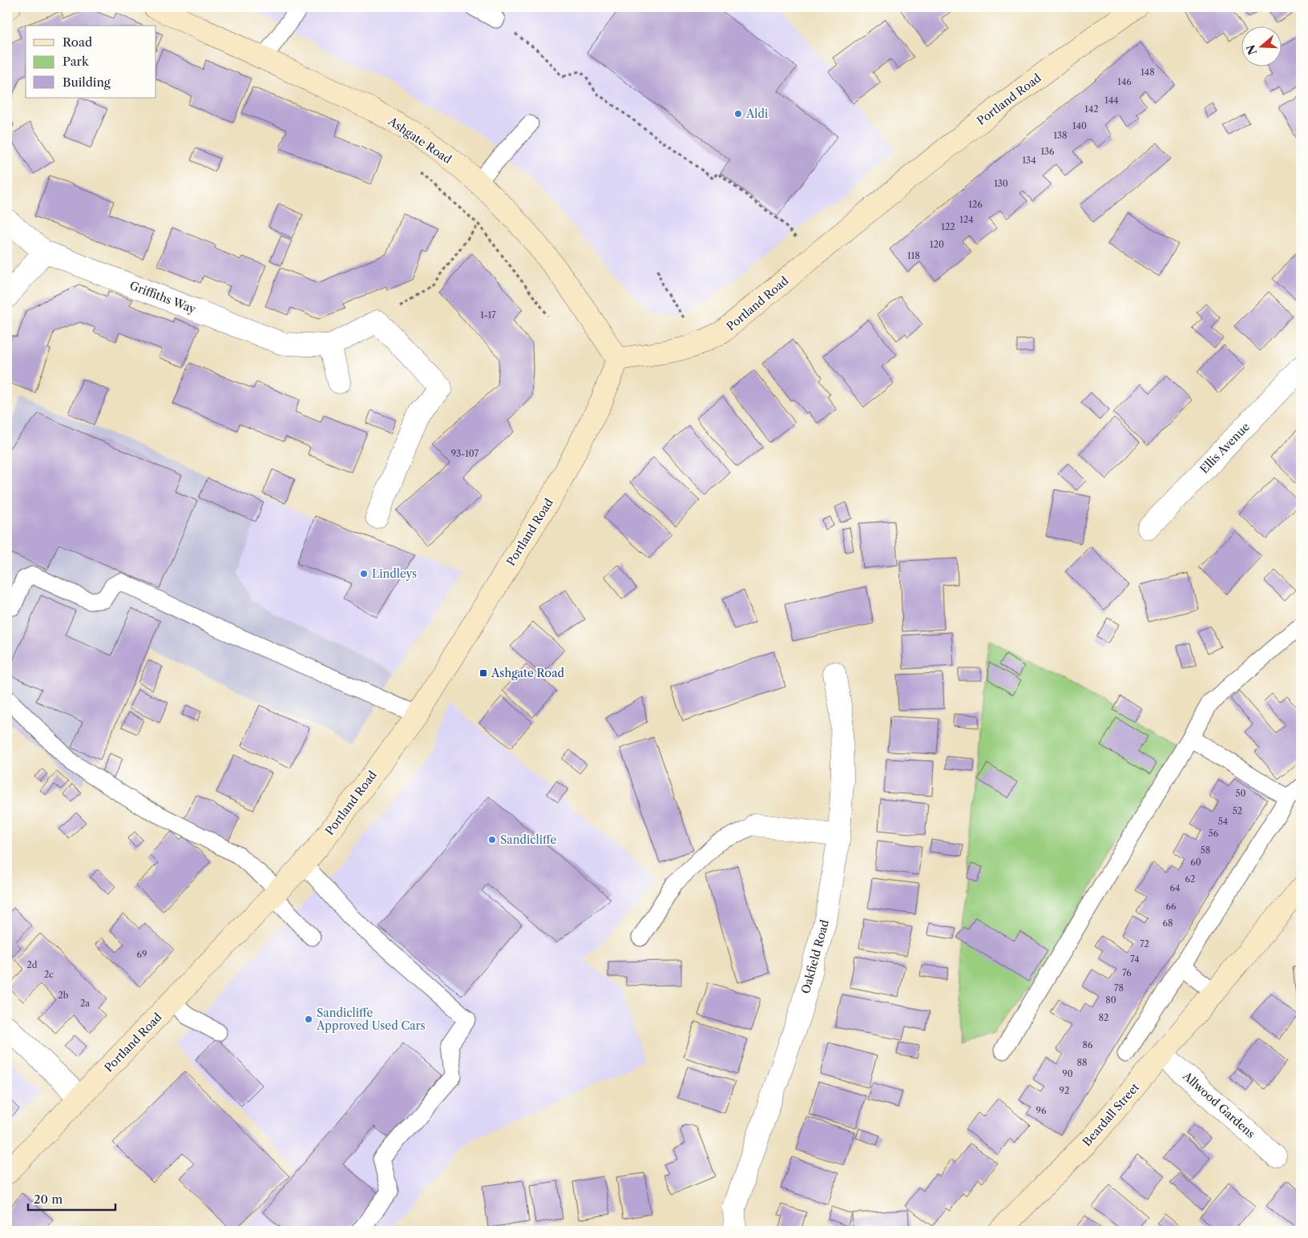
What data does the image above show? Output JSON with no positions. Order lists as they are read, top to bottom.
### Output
{
  "streets": {
    "street": [
      "Portland Road",
      "Ashgate Road",
      "Griffiths Way",
      "Ellis Avenue",
      "Oakfield Road",
      "Allwood Gardens",
      "Beardall Street"
    ]
  },
  "crossings": [
    ["Portland Road", "Ashgate Road"],
    ["Allwood Gardens", "Beardall Street"]
  ],
  "places": {
    "other": [
      "Aldi",
      "Lindleys",
      "Sandicliffe",
      "Sandicliffe Approved Used Cars"
    ],
    "transit": ["Ashgate Road"]
  },
  "house_numbers": [
    "148",
    "146",
    "144",
    "142",
    "140",
    "138",
    "136",
    "134",
    "130",
    "126",
    "124",
    "122",
    "120",
    "118",
    "1-17",
    "93-107",
    "50",
    "52",
    "54",
    "56",
    "58",
    "60",
    "62",
    "64",
    "66",
    "68",
    "72",
    "69",
    "74",
    "2d",
    "76",
    "2c",
    "78",
    "2b",
    "80",
    "2a",
    "82",
    "86",
    "88",
    "90",
    "92",
    "96"
  ],
  "legend": ["Road", "Park", "Building"],
  "scale_bar": "20 m",
  "north": "left"
}
